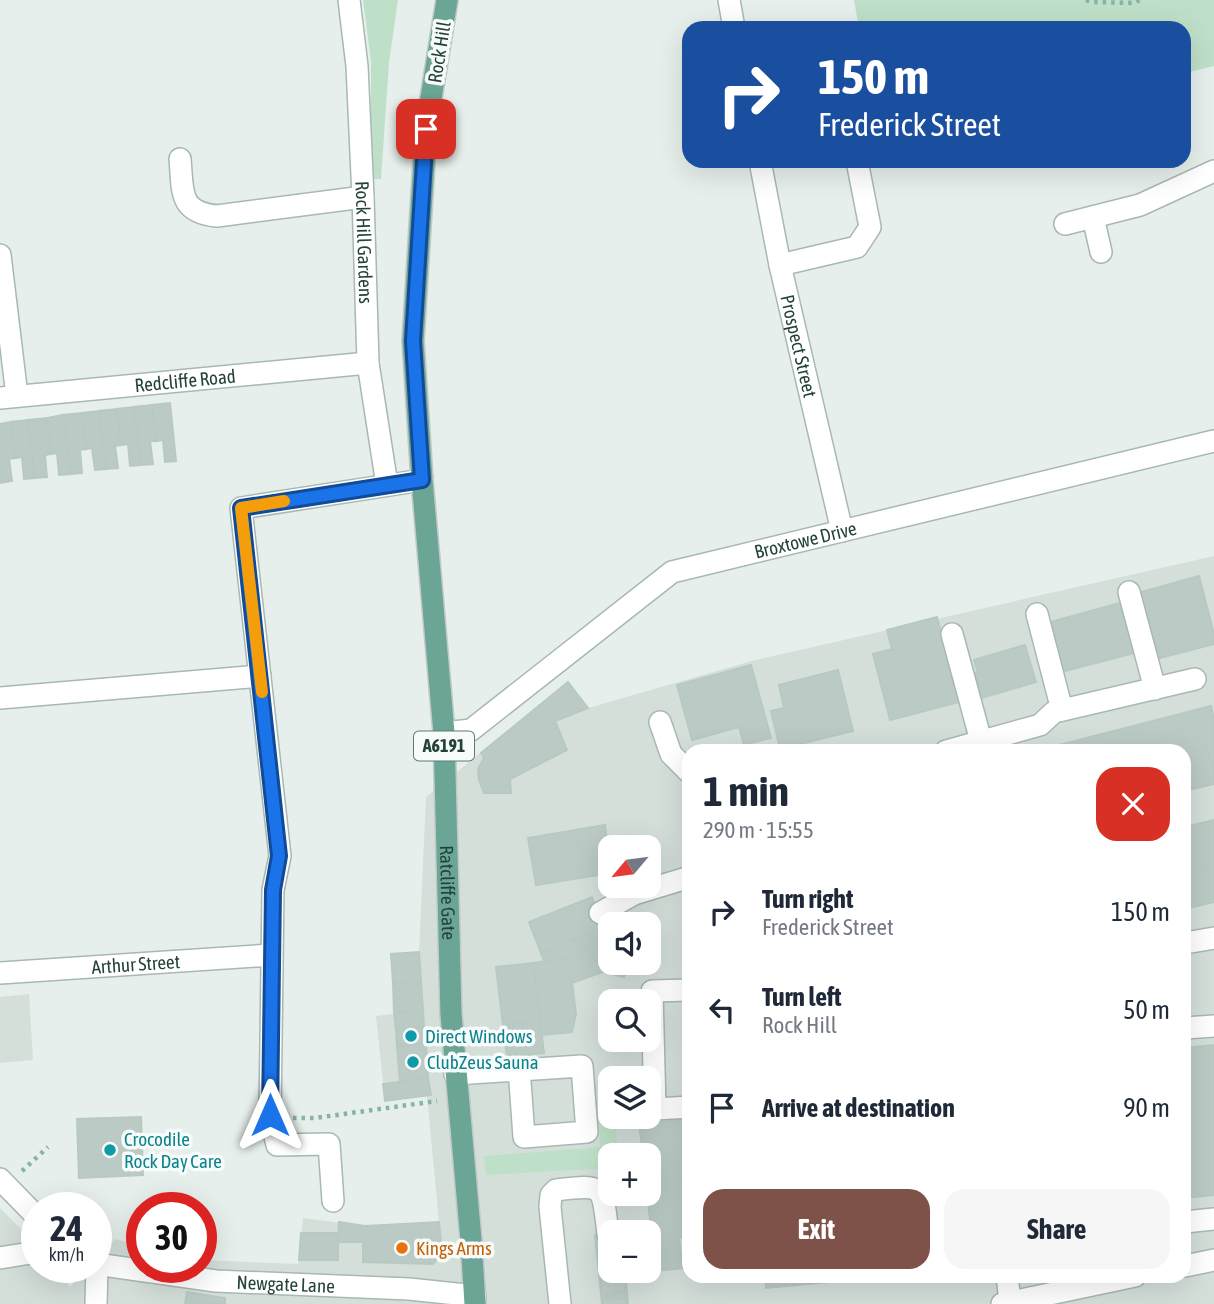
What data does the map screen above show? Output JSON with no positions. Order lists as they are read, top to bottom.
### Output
{
  "streets": {
    "main road": ["Rock Hill", "A6191", "Ratcliffe Gate"],
    "street": [
      "Rock Hill Gardens",
      "Prospect Street",
      "Redcliffe Road",
      "Broxtowe Drive",
      "Arthur Street",
      "Newgate Lane"
    ]
  },
  "crossings": [
    ["Rock Hill", "Ratcliffe Gate"],
    ["Rock Hill Gardens", "Redcliffe Road"],
    ["Prospect Street", "Broxtowe Drive"],
    ["Broxtowe Drive", "Ratcliffe Gate"],
    ["Ratcliffe Gate", "Newgate Lane"]
  ],
  "places": [
    "Direct Windows",
    "ClubZeus Sauna",
    "Crocodile Rock Day Care",
    "Kings Arms"
  ],
  "north": "bottom left",
  "page": {
    "turn": ["150 m", "Frederick Street"],
    "heading": ["1 min", "290 m · 15:55"],
    "map_buttons": ["+", "−"],
    "list": [
      {
        "name": "Turn right",
        "note": "Frederick Street",
        "value": "150 m"
      },
      {
        "name": "Turn left",
        "note": "Rock Hill",
        "value": "50 m"
      },
      {
        "name": "Arrive at destination",
        "value": "90 m"
      }
    ],
    "buttons": ["Exit", "Share"],
    "speed": "24 km/h",
    "limit": "30"
  }
}
